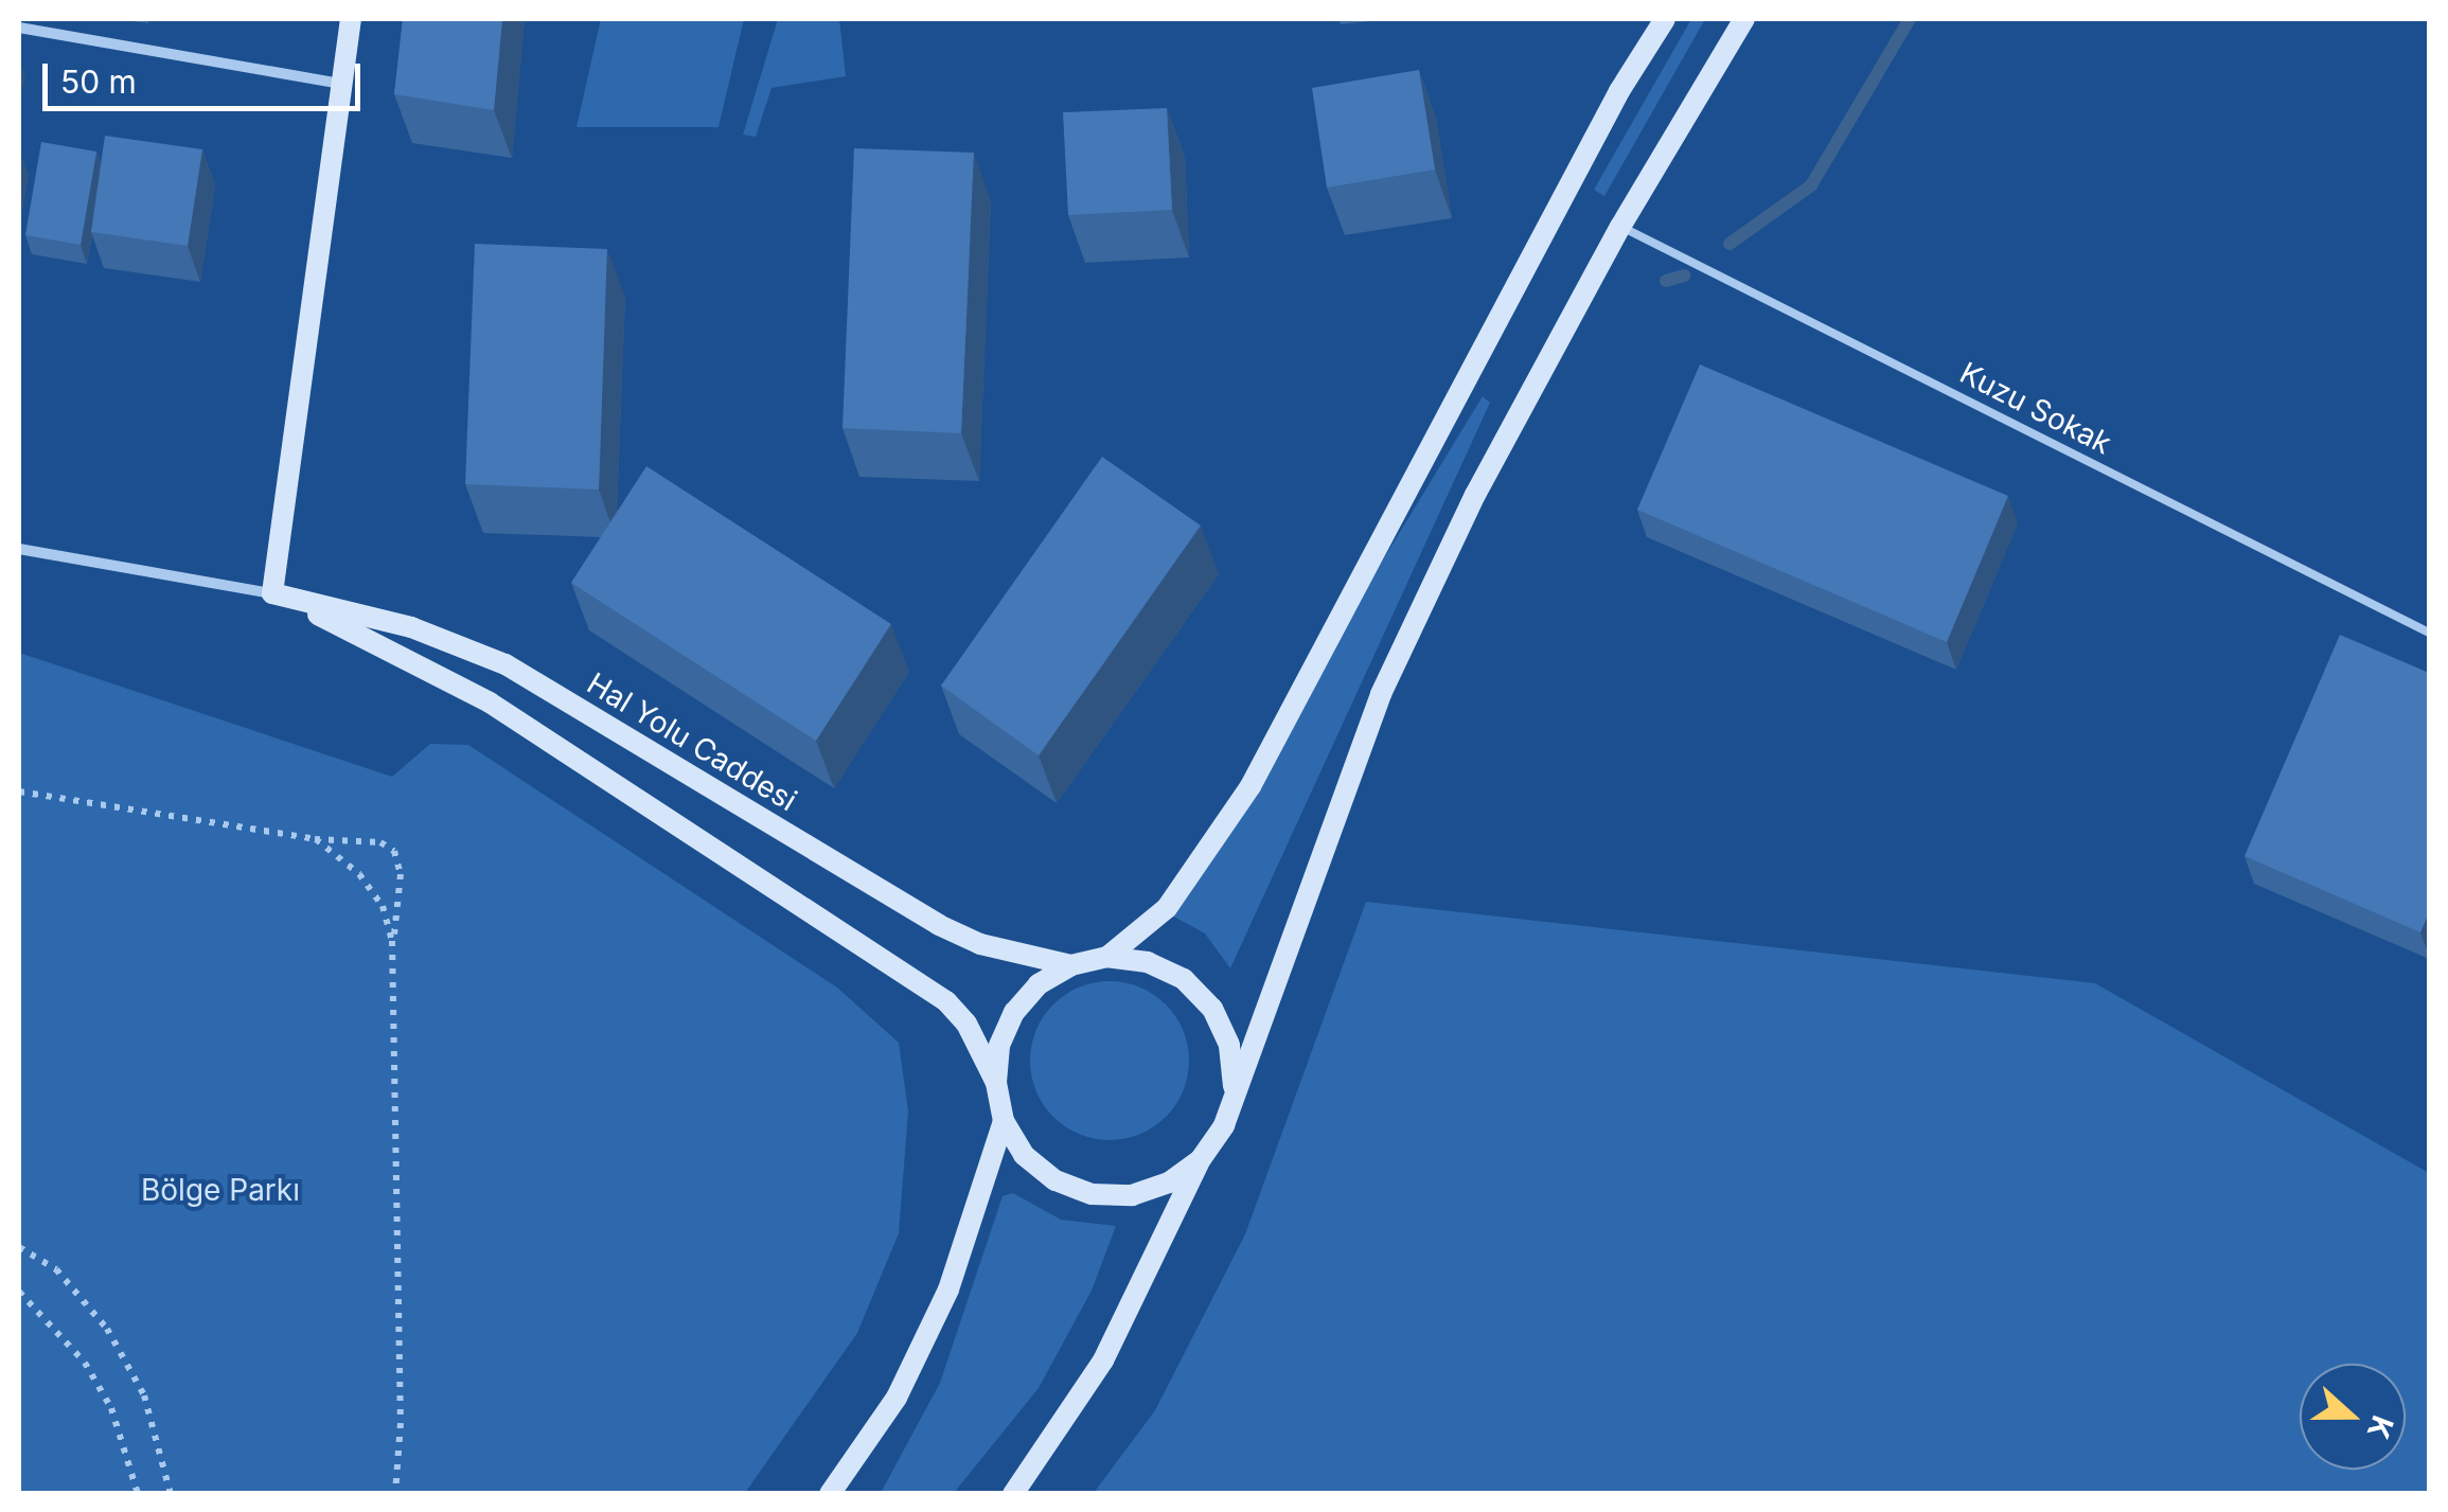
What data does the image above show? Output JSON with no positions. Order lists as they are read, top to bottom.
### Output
{
  "streets": {
    "main road": ["Hal Yolu Caddesi"],
    "lane": ["Kuzu Sokak"]
  },
  "parks": ["Bölge Parkı"],
  "scale_bar": "50 m",
  "north": "right"
}
